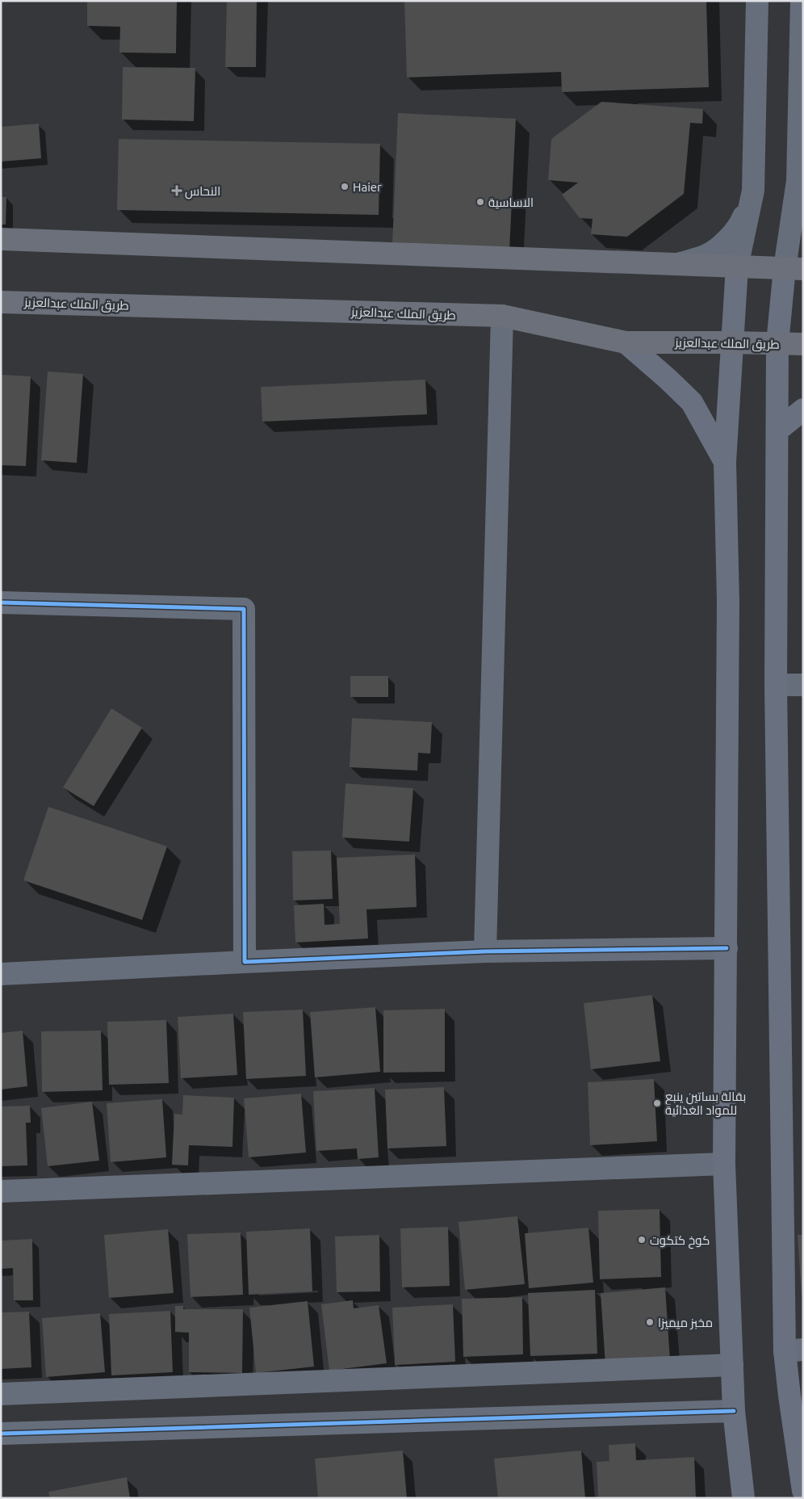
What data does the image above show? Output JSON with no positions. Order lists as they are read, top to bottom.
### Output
{
  "streets": {
    "highway": ["طريق الملك عبدالعزيز"]
  },
  "places": {
    "other": [
      "Haier",
      "الاساسية",
      "بقالة بساتين ينبع للمواد الغذائية",
      "كوخ كتكوت",
      "مخبز ميميزا"
    ],
    "health": ["النحاس"]
  }
}
